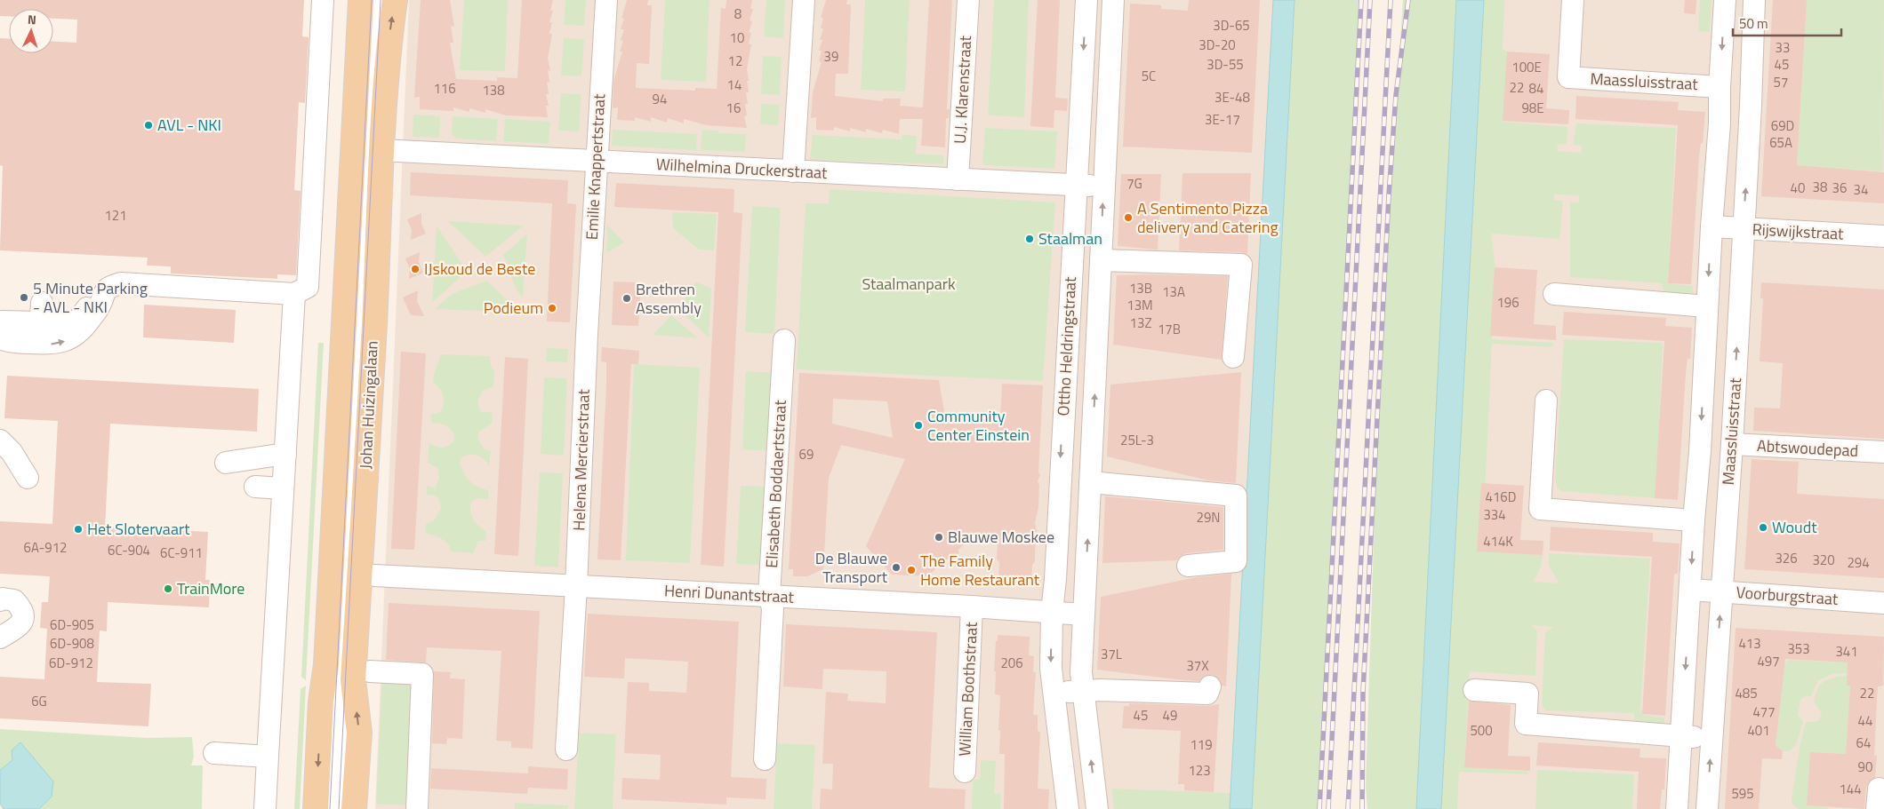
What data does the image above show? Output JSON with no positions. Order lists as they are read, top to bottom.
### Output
{
  "streets": {
    "main road": ["Johan Huizingalaan"],
    "street": [
      "Maassluisstraat",
      "U.J. Klarenstraat",
      "Emilie Knappertstraat",
      "Wilhelmina Druckerstraat",
      "Rijswijkstraat",
      "Ottho Heldringstraat",
      "Abtswoudepad",
      "Helena Mercierstraat",
      "Elisabeth Boddaertstraat",
      "Henri Dunantstraat",
      "Voorburgstraat",
      "William Boothstraat"
    ]
  },
  "crossings": [
    ["Maassluisstraat", "Rijswijkstraat"],
    ["Maassluisstraat", "Abtswoudepad"],
    ["Maassluisstraat", "Voorburgstraat"],
    ["U.J. Klarenstraat", "Wilhelmina Druckerstraat"],
    ["Emilie Knappertstraat", "Wilhelmina Druckerstraat"],
    ["Emilie Knappertstraat", "Helena Mercierstraat"],
    ["Wilhelmina Druckerstraat", "Ottho Heldringstraat"],
    ["Wilhelmina Druckerstraat", "Johan Huizingalaan"],
    ["Ottho Heldringstraat", "Henri Dunantstraat"],
    ["Helena Mercierstraat", "Henri Dunantstraat"],
    ["Elisabeth Boddaertstraat", "Henri Dunantstraat"],
    ["Henri Dunantstraat", "William Boothstraat"]
  ],
  "parks": ["Staalmanpark"],
  "places": [
    "AVL - NKI",
    "A Sentimento Pizza delivery and Catering",
    "Staalman",
    "IJskoud de Beste",
    "5 Minute Parking - AVL - NKI",
    "Brethren Assembly",
    "Podieum",
    "Community Center Einstein",
    "Woudt",
    "Het Slotervaart",
    "Blauwe Moskee",
    "De Blauwe Transport",
    "The Family Home Restaurant",
    "TrainMore"
  ],
  "house_numbers": [
    "8",
    "3D-65",
    "10",
    "3D-20",
    "33",
    "39",
    "12",
    "3D-55",
    "45",
    "100E",
    "5C",
    "57",
    "14",
    "22",
    "116",
    "84",
    "138",
    "3E-48",
    "94",
    "16",
    "98E",
    "3E-17",
    "69D",
    "65A",
    "7G",
    "38",
    "40",
    "36",
    "34",
    "121",
    "13B",
    "13A",
    "196",
    "13M",
    "13Z",
    "17B",
    "25L-3",
    "69",
    "416D",
    "334",
    "29N",
    "414K",
    "6A-912",
    "6C-904",
    "6C-911",
    "326",
    "320",
    "294",
    "6D-905",
    "6D-908",
    "413",
    "353",
    "341",
    "37L",
    "497",
    "6D-912",
    "206",
    "37X",
    "485",
    "22",
    "6G",
    "477",
    "45",
    "49",
    "44",
    "500",
    "401",
    "64",
    "119",
    "90",
    "123",
    "144",
    "595"
  ],
  "scale_bar": "50 m",
  "north": "top"
}
